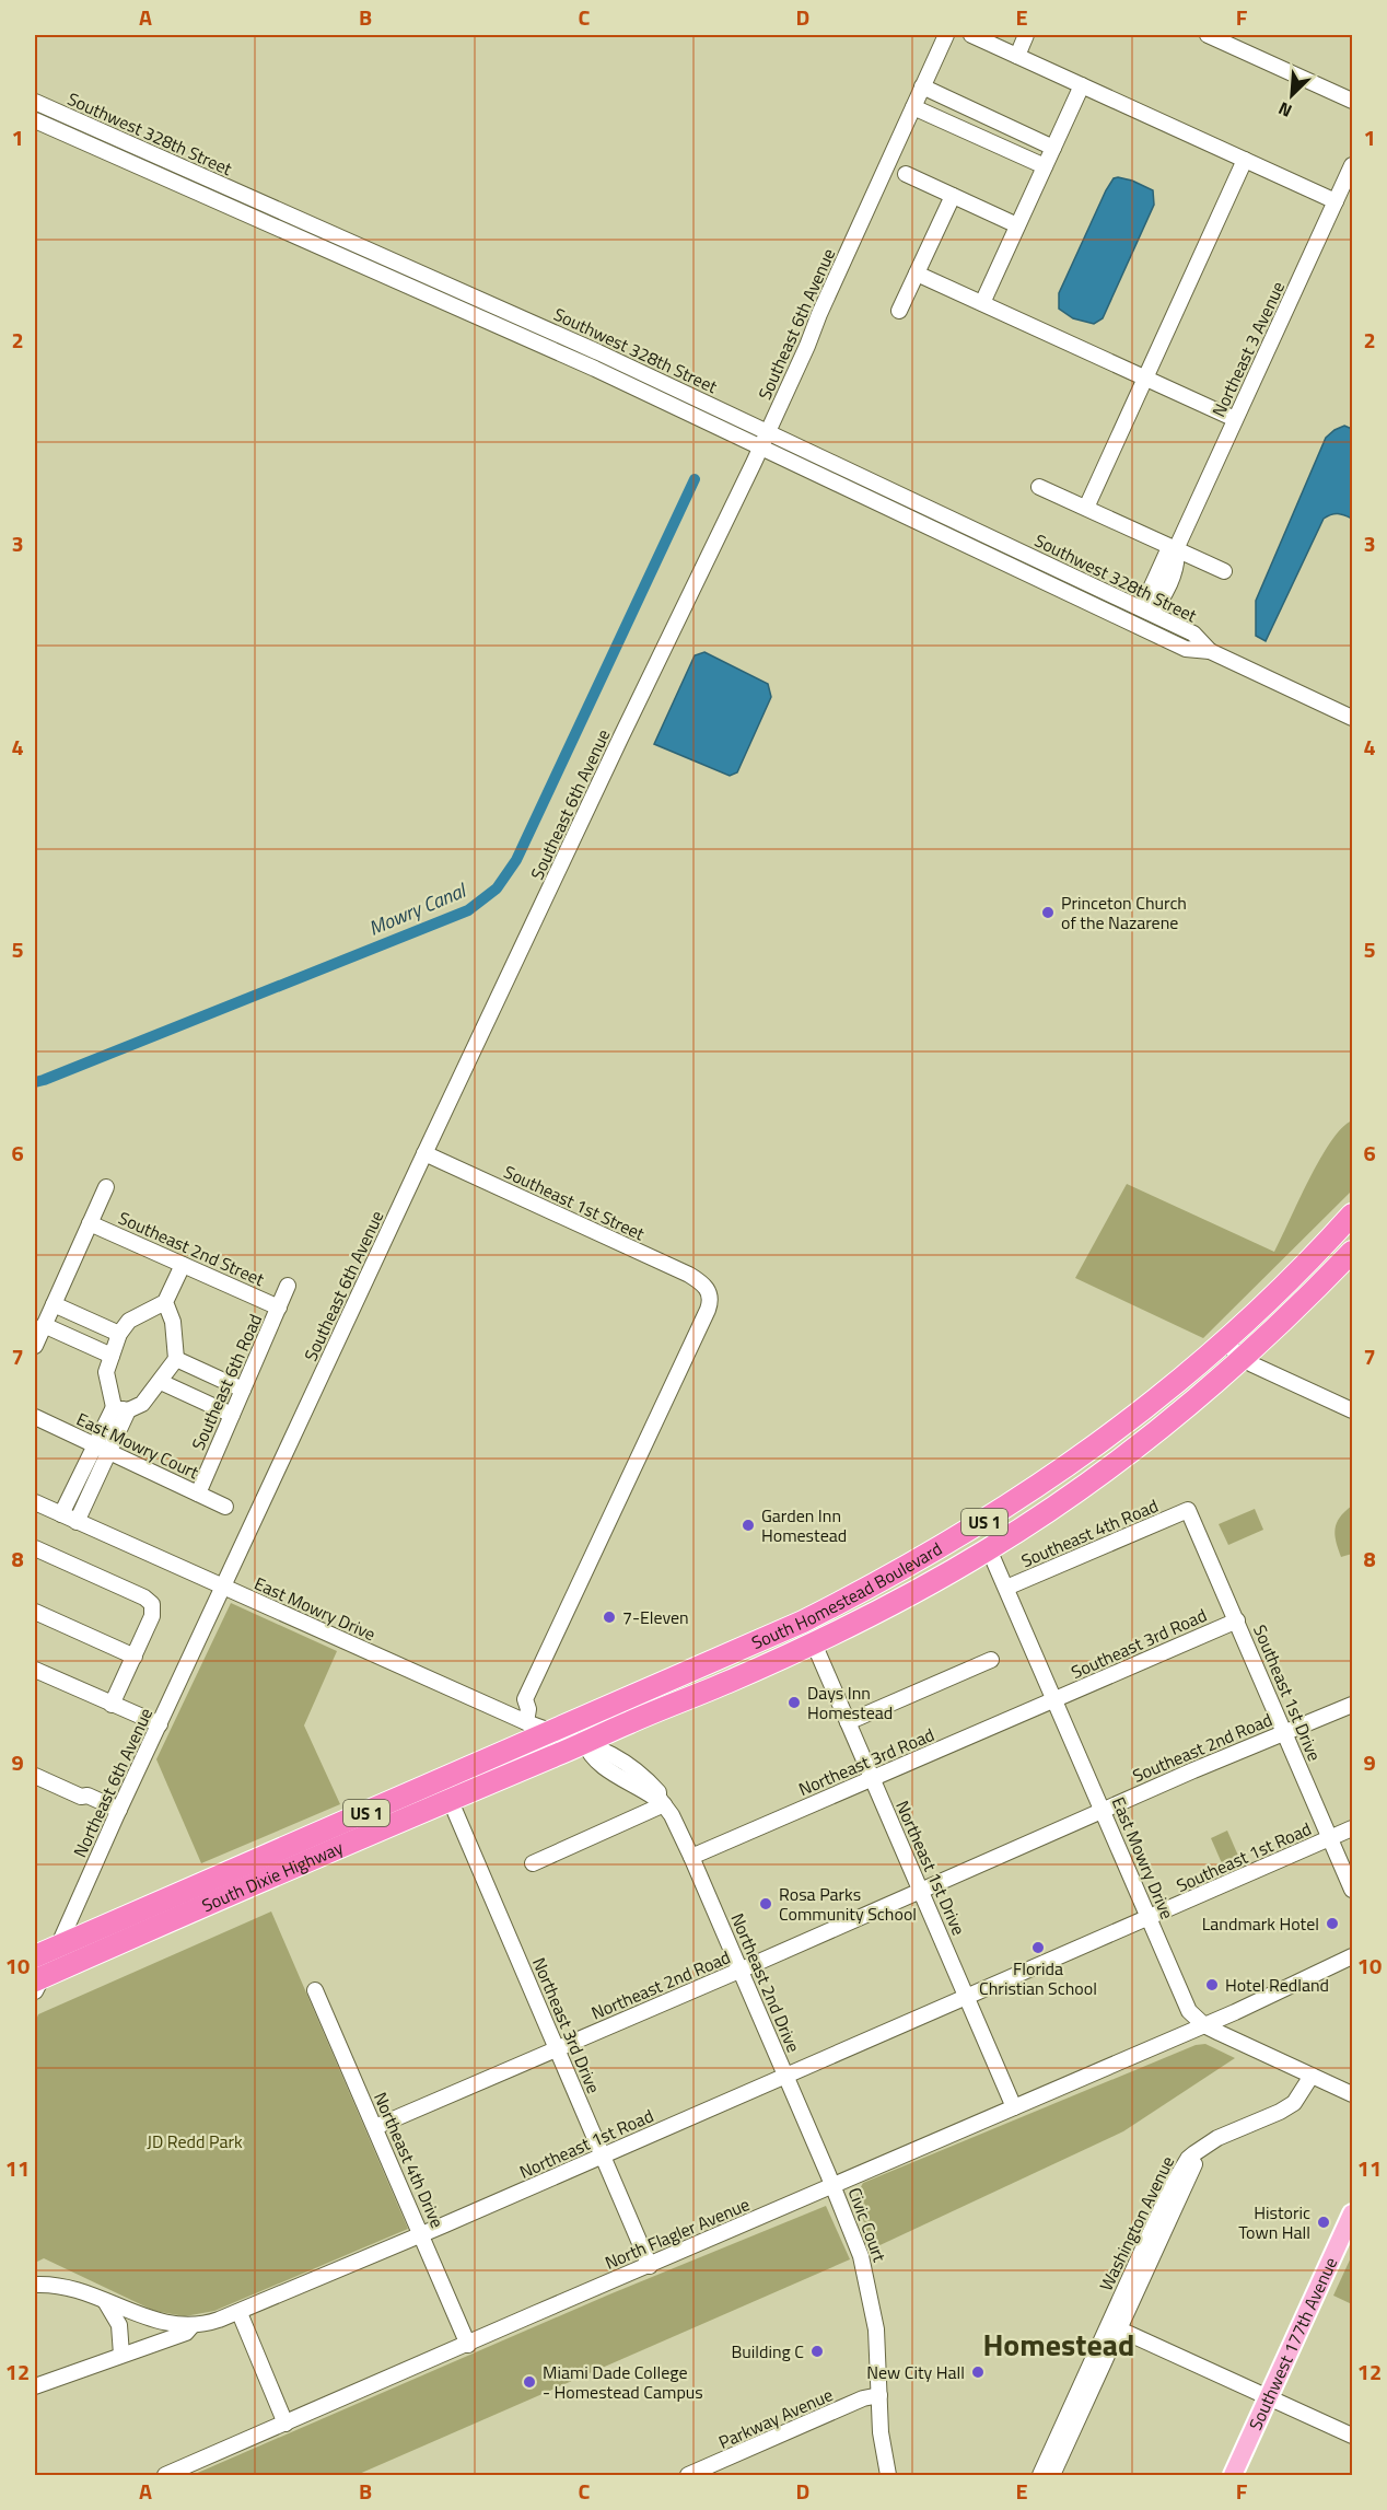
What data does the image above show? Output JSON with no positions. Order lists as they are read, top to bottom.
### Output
{
  "streets": {
    "highway": ["US 1", "South Homestead Boulevard", "South Dixie Highway"],
    "main road": ["Southwest 177th Avenue"],
    "street": [
      "Southwest 328th Street",
      "Southeast 6th Avenue",
      "Northeast 3 Avenue",
      "Southeast 1st Street",
      "Southeast 2nd Street",
      "Southeast 6th Road",
      "East Mowry Court",
      "Southeast 4th Road",
      "East Mowry Drive",
      "Southeast 3rd Road",
      "Southeast 1st Drive",
      "Southeast 2nd Road",
      "Northeast 3rd Road",
      "Northeast 6th Avenue",
      "Southeast 1st Road",
      "Northeast 1st Drive",
      "Northeast 2nd Drive",
      "Northeast 2nd Road",
      "Northeast 3rd Drive",
      "Northeast 1st Road",
      "Northeast 4th Drive",
      "Washington Avenue",
      "Civic Court",
      "North Flagler Avenue",
      "Parkway Avenue"
    ]
  },
  "crossings": [
    ["Southwest 328th Street", "Southeast 6th Avenue"],
    ["Southwest 328th Street", "Northeast 3 Avenue"],
    ["Southeast 6th Avenue", "Southeast 1st Street"],
    ["Southeast 6th Avenue", "East Mowry Drive"],
    ["Southeast 6th Avenue", "Northeast 6th Avenue"],
    ["Southeast 2nd Street", "Southeast 6th Road"],
    ["Southeast 6th Road", "East Mowry Court"],
    ["Southeast 4th Road", "East Mowry Drive"],
    ["Southeast 4th Road", "Southeast 1st Drive"],
    ["South Homestead Boulevard", "East Mowry Drive"],
    ["South Homestead Boulevard", "Northeast 1st Drive"],
    ["South Homestead Boulevard", "South Dixie Highway"],
    ["East Mowry Drive", "Southeast 3rd Road"],
    ["East Mowry Drive", "Southeast 2nd Road"],
    ["East Mowry Drive", "Northeast 3rd Road"],
    ["East Mowry Drive", "Northeast 6th Avenue"],
    ["East Mowry Drive", "Southeast 1st Road"],
    ["East Mowry Drive", "South Dixie Highway"],
    ["East Mowry Drive", "Northeast 2nd Road"],
    ["East Mowry Drive", "Northeast 1st Road"],
    ["East Mowry Drive", "Washington Avenue"],
    ["East Mowry Drive", "North Flagler Avenue"],
    ["Southeast 3rd Road", "Southeast 1st Drive"],
    ["Southeast 3rd Road", "Northeast 3rd Road"],
    ["Southeast 1st Drive", "Southeast 2nd Road"],
    ["Southeast 1st Drive", "Southeast 1st Road"],
    ["Southeast 2nd Road", "Northeast 2nd Road"],
    ["Northeast 3rd Road", "Northeast 1st Drive"],
    ["Northeast 3rd Road", "Northeast 2nd Drive"],
    ["Northeast 6th Avenue", "South Dixie Highway"],
    ["Southeast 1st Road", "Northeast 1st Road"],
    ["Northeast 1st Drive", "Northeast 2nd Road"],
    ["Northeast 1st Drive", "Northeast 1st Road"],
    ["Northeast 1st Drive", "North Flagler Avenue"],
    ["South Dixie Highway", "Northeast 3rd Drive"],
    ["Northeast 2nd Drive", "Northeast 2nd Road"],
    ["Northeast 2nd Drive", "Northeast 1st Road"],
    ["Northeast 2nd Drive", "Civic Court"],
    ["Northeast 2nd Drive", "North Flagler Avenue"],
    ["Northeast 2nd Road", "Northeast 3rd Drive"],
    ["Northeast 2nd Road", "Northeast 4th Drive"],
    ["Northeast 3rd Drive", "Northeast 1st Road"],
    ["Northeast 3rd Drive", "North Flagler Avenue"],
    ["Northeast 1st Road", "Northeast 4th Drive"],
    ["Northeast 4th Drive", "North Flagler Avenue"],
    ["Civic Court", "North Flagler Avenue"],
    ["Civic Court", "Parkway Avenue"]
  ],
  "districts": ["Homestead"],
  "water": ["Mowry Canal"],
  "parks": ["JD Redd Park"],
  "places": [
    "Princeton Church of the Nazarene",
    "Garden Inn Homestead",
    "7-Eleven",
    "Days Inn Homestead",
    "Rosa Parks Community School",
    "Landmark Hotel",
    "Florida Christian School",
    "Hotel Redland",
    "Historic Town Hall",
    "Building C",
    "New City Hall",
    "Miami Dade College - Homestead Campus"
  ],
  "north": "bottom left",
  "grid": {
    "columns": [
      "A",
      "B",
      "C",
      "D",
      "E",
      "F"
    ],
    "rows": [
      "1",
      "2",
      "3",
      "4",
      "5",
      "6",
      "7",
      "8",
      "9",
      "10",
      "11",
      "12"
    ]
  }
}
